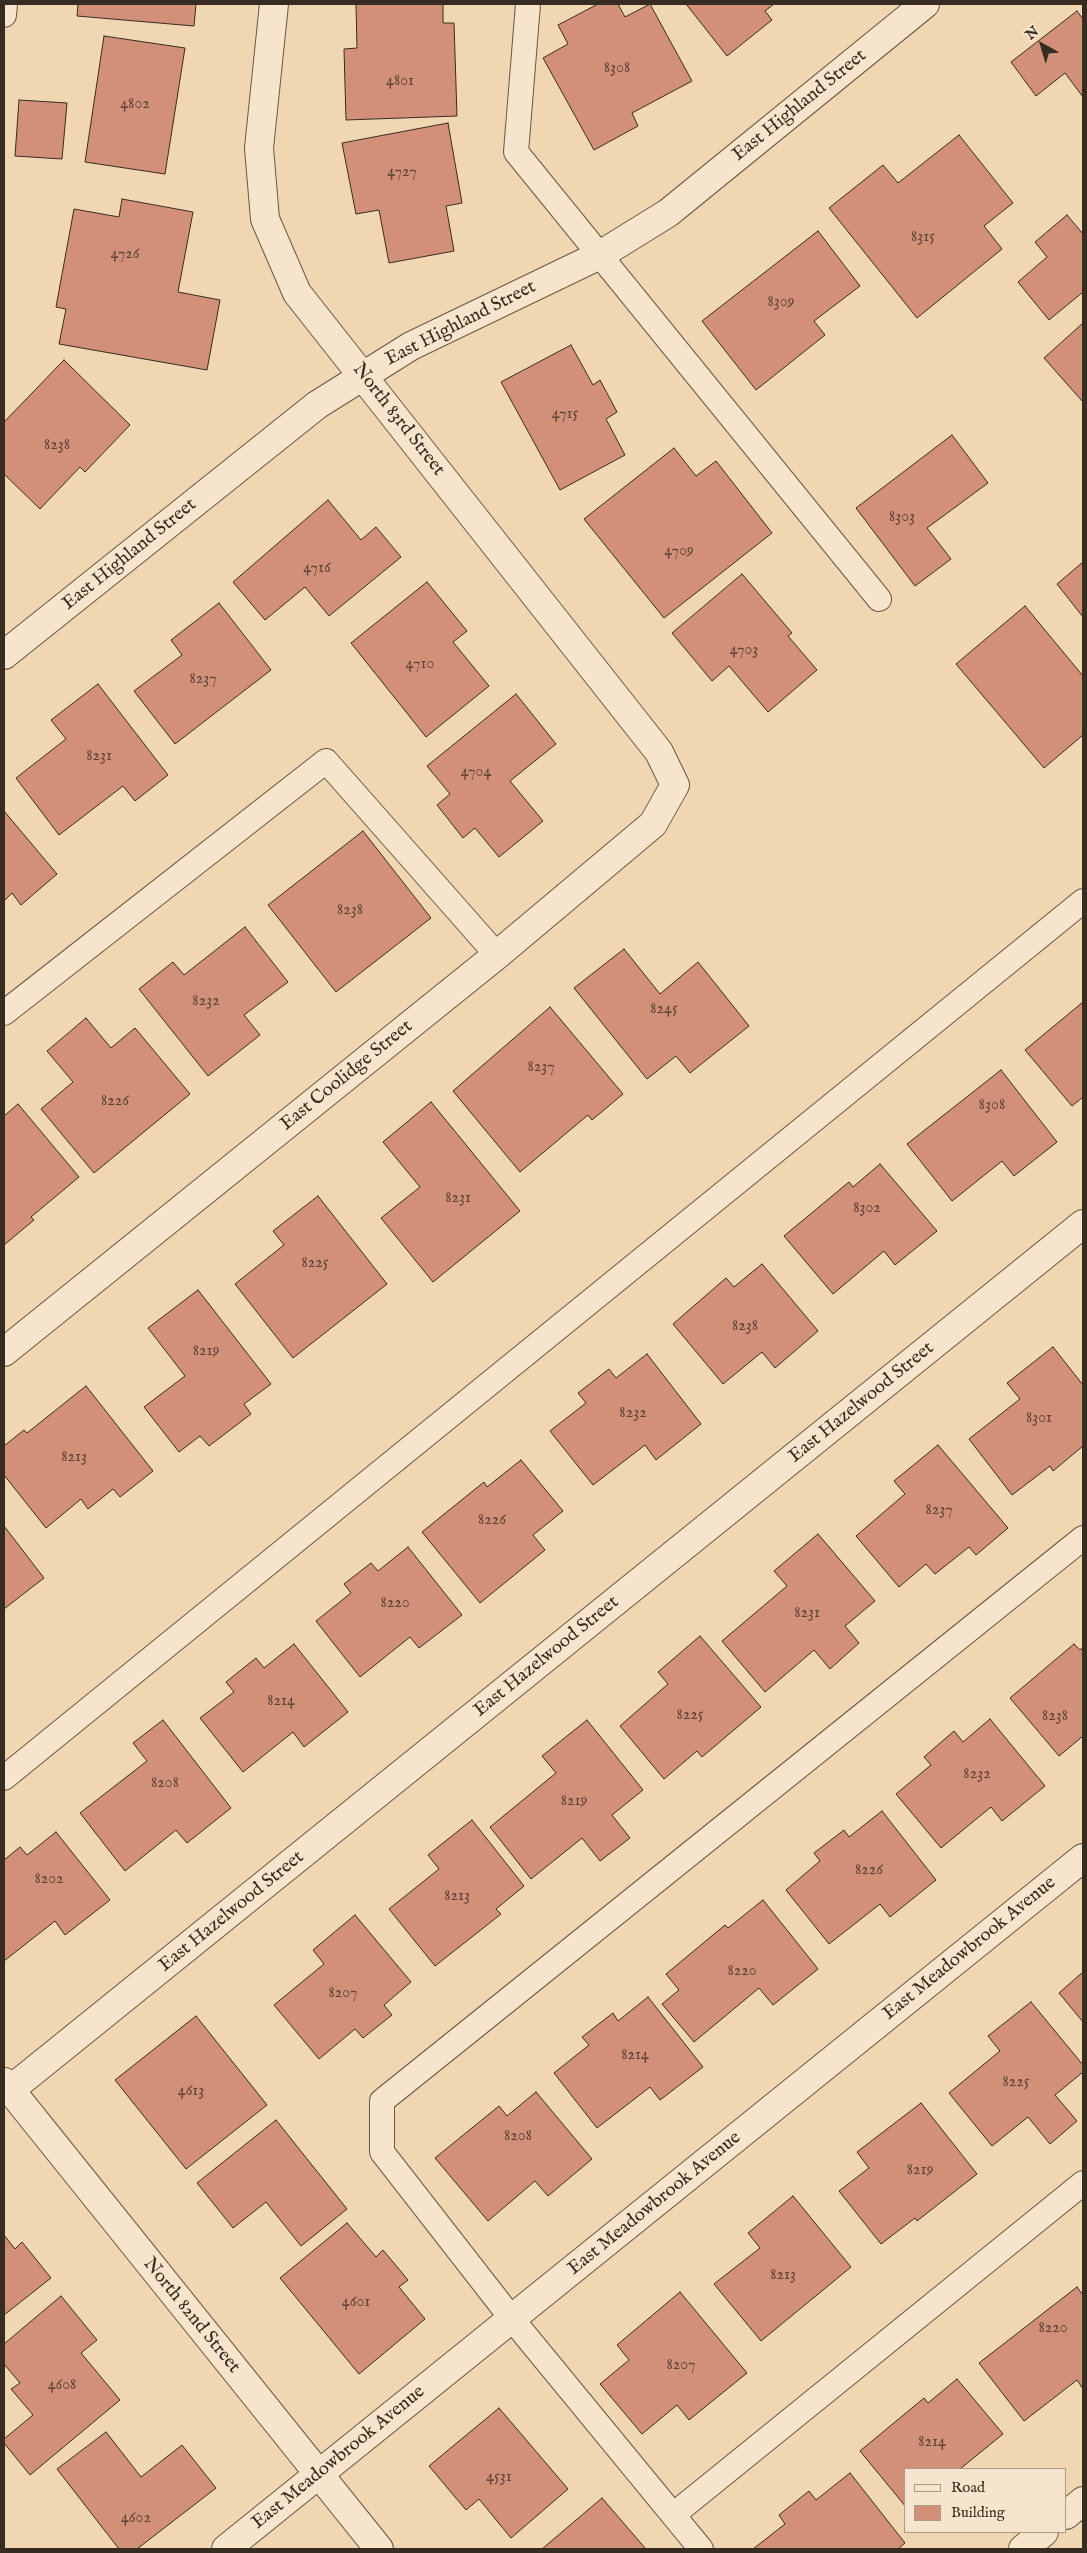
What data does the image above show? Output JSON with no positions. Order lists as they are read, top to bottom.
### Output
{
  "streets": {
    "street": [
      "East Highland Street",
      "North 83rd Street",
      "East Coolidge Street",
      "East Hazelwood Street",
      "East Meadowbrook Avenue",
      "North 82nd Street"
    ]
  },
  "crossings": [
    ["East Highland Street", "North 83rd Street"],
    ["North 83rd Street", "East Coolidge Street"],
    ["East Hazelwood Street", "North 82nd Street"],
    ["East Meadowbrook Avenue", "North 82nd Street"]
  ],
  "house_numbers": [
    "8308",
    "4801",
    "4802",
    "4727",
    "8315",
    "4726",
    "8309",
    "4715",
    "8238",
    "8303",
    "4709",
    "4716",
    "4703",
    "4710",
    "8237",
    "8231",
    "4704",
    "8238",
    "8232",
    "8245",
    "8237",
    "8226",
    "8308",
    "8231",
    "8302",
    "8225",
    "8238",
    "8219",
    "8232",
    "8301",
    "8213",
    "8237",
    "8226",
    "8220",
    "8231",
    "8214",
    "8225",
    "8238",
    "8232",
    "8208",
    "8219",
    "8226",
    "8202",
    "8213",
    "8220",
    "8207",
    "8214",
    "8225",
    "4613",
    "8208",
    "8219",
    "8213",
    "4601",
    "8220",
    "8207",
    "4608",
    "8214",
    "4531",
    "4602"
  ],
  "legend": ["Road", "Building"],
  "north": "top left"
}
